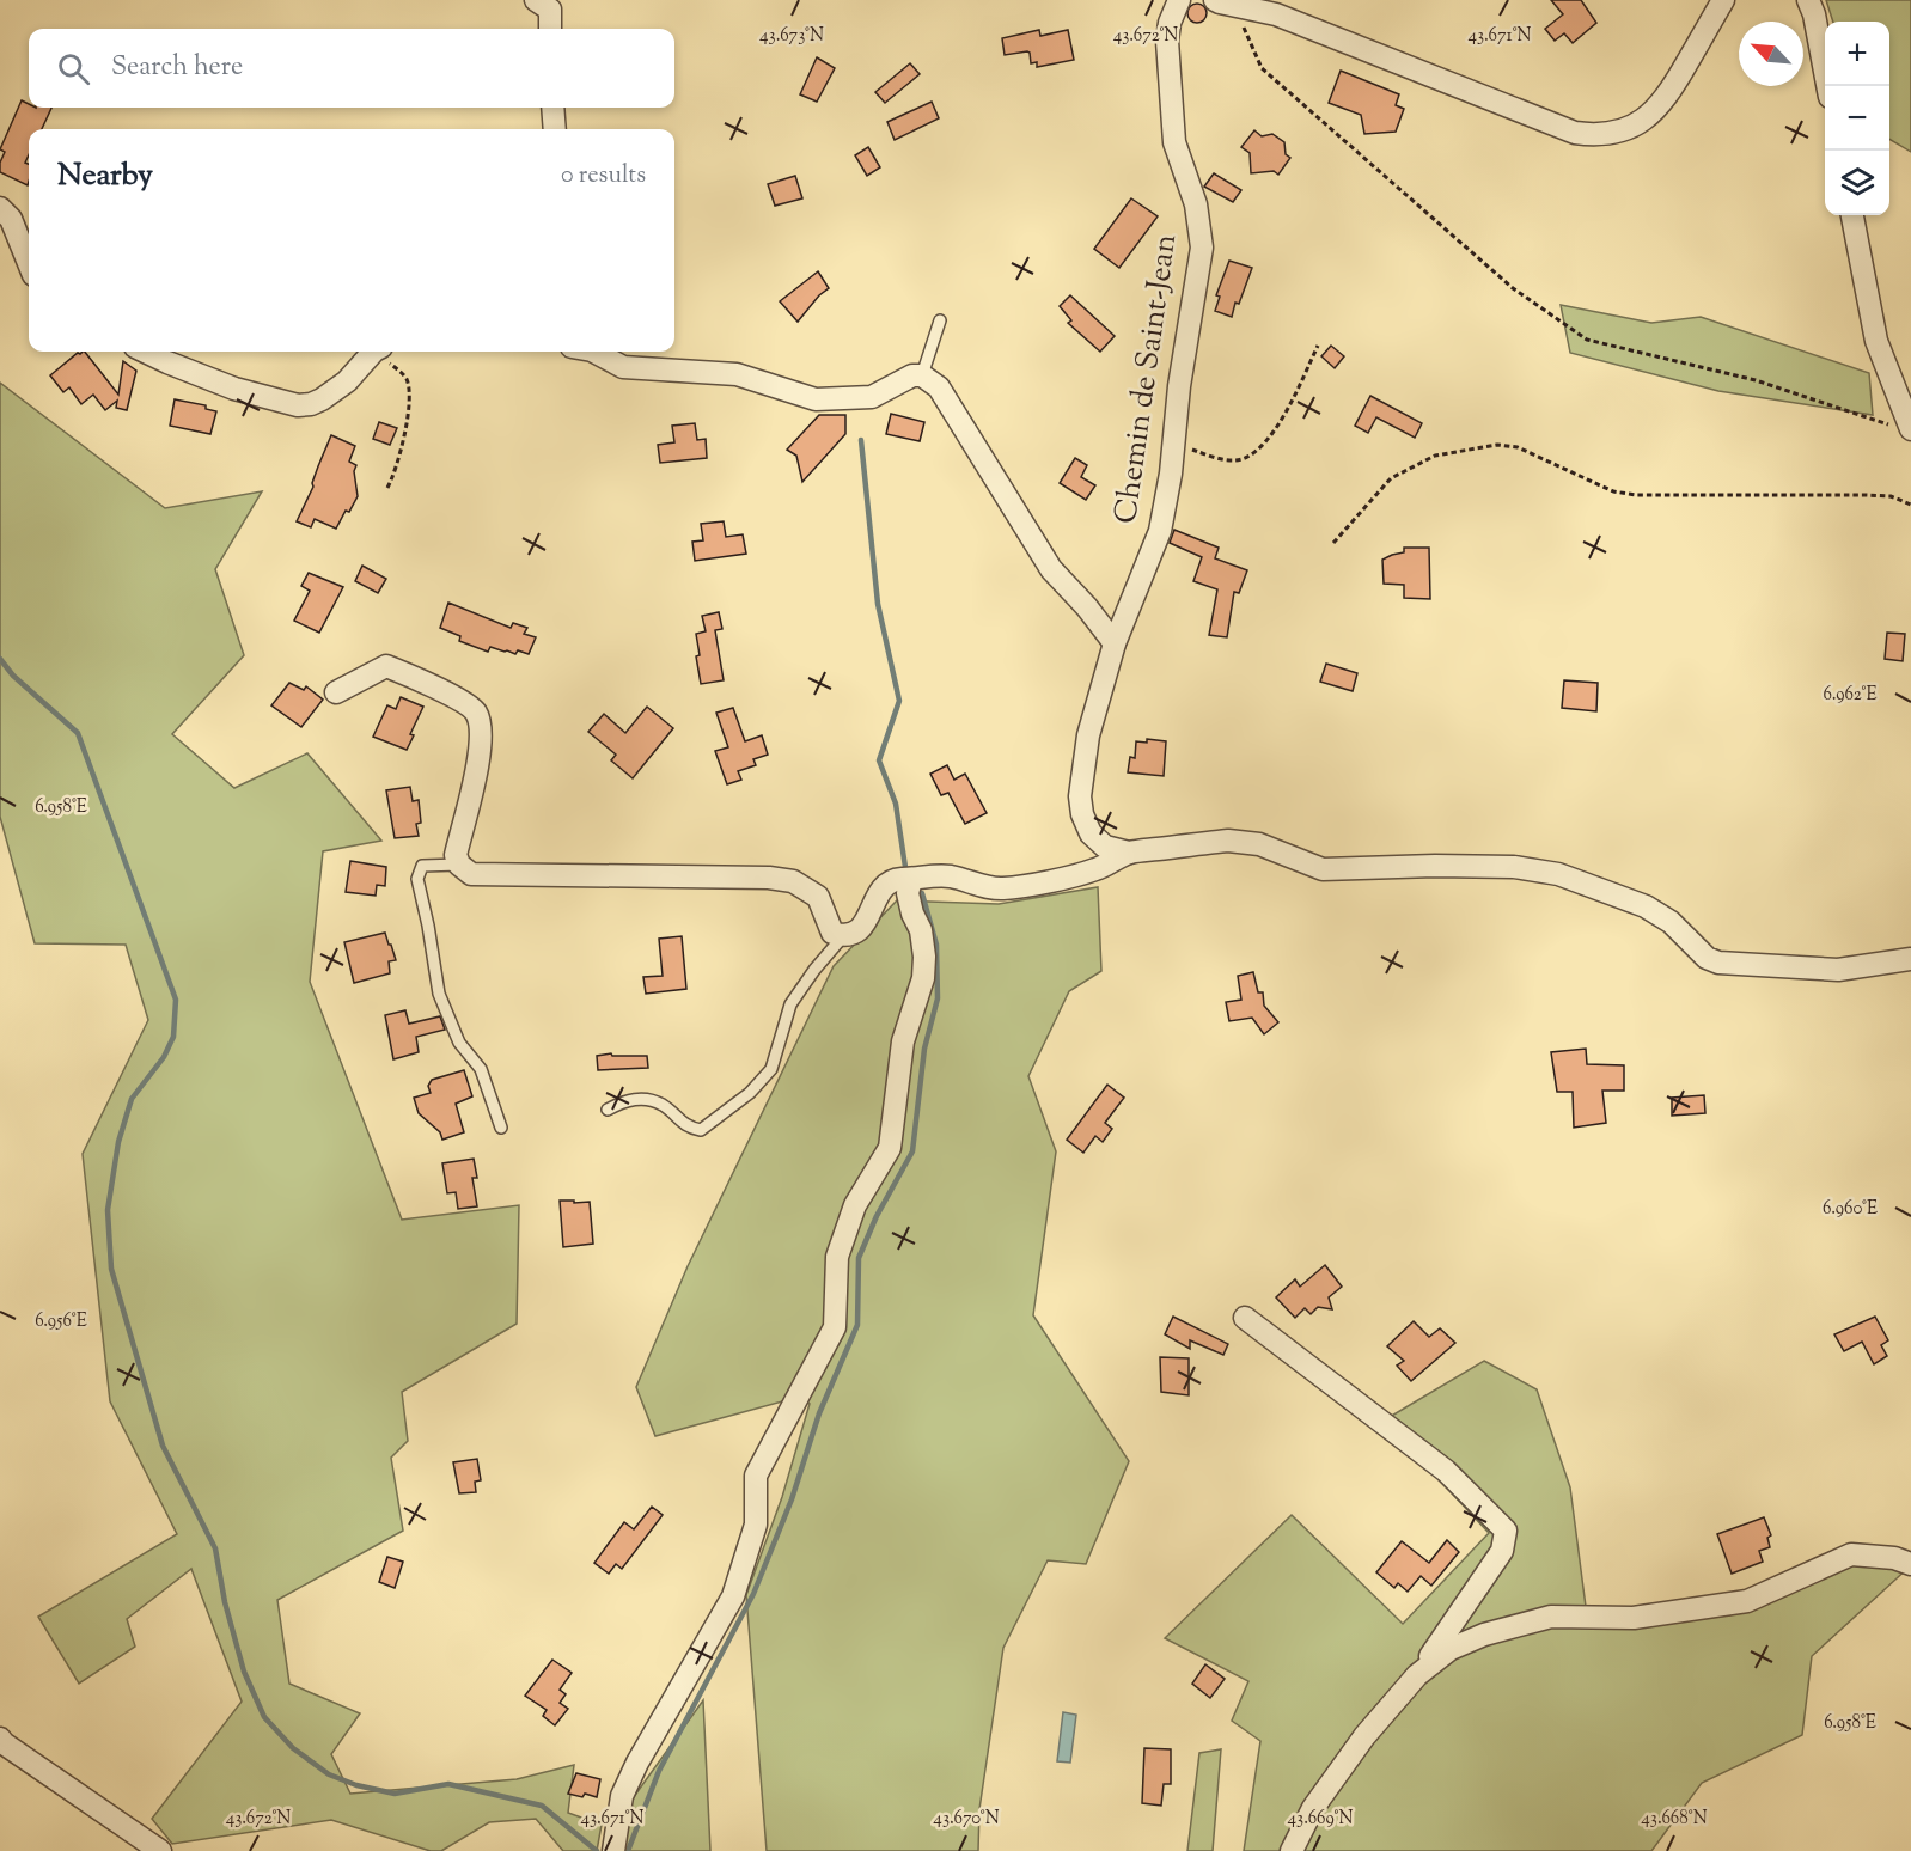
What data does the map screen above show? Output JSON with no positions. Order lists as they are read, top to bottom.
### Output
{
  "streets": {
    "street": ["Chemin de Saint-Jean"]
  },
  "north": "top left",
  "page": {
    "map_buttons": ["+", "−"],
    "search": "Search here",
    "heading": ["Nearby", "0 results"]
  },
  "coordinates": [
    "43.673°N",
    "43.672°N",
    "43.671°N",
    "6.962°E",
    "6.958°E",
    "6.960°E",
    "6.956°E",
    "43.670°N",
    "43.669°N",
    "43.668°N"
  ]
}
